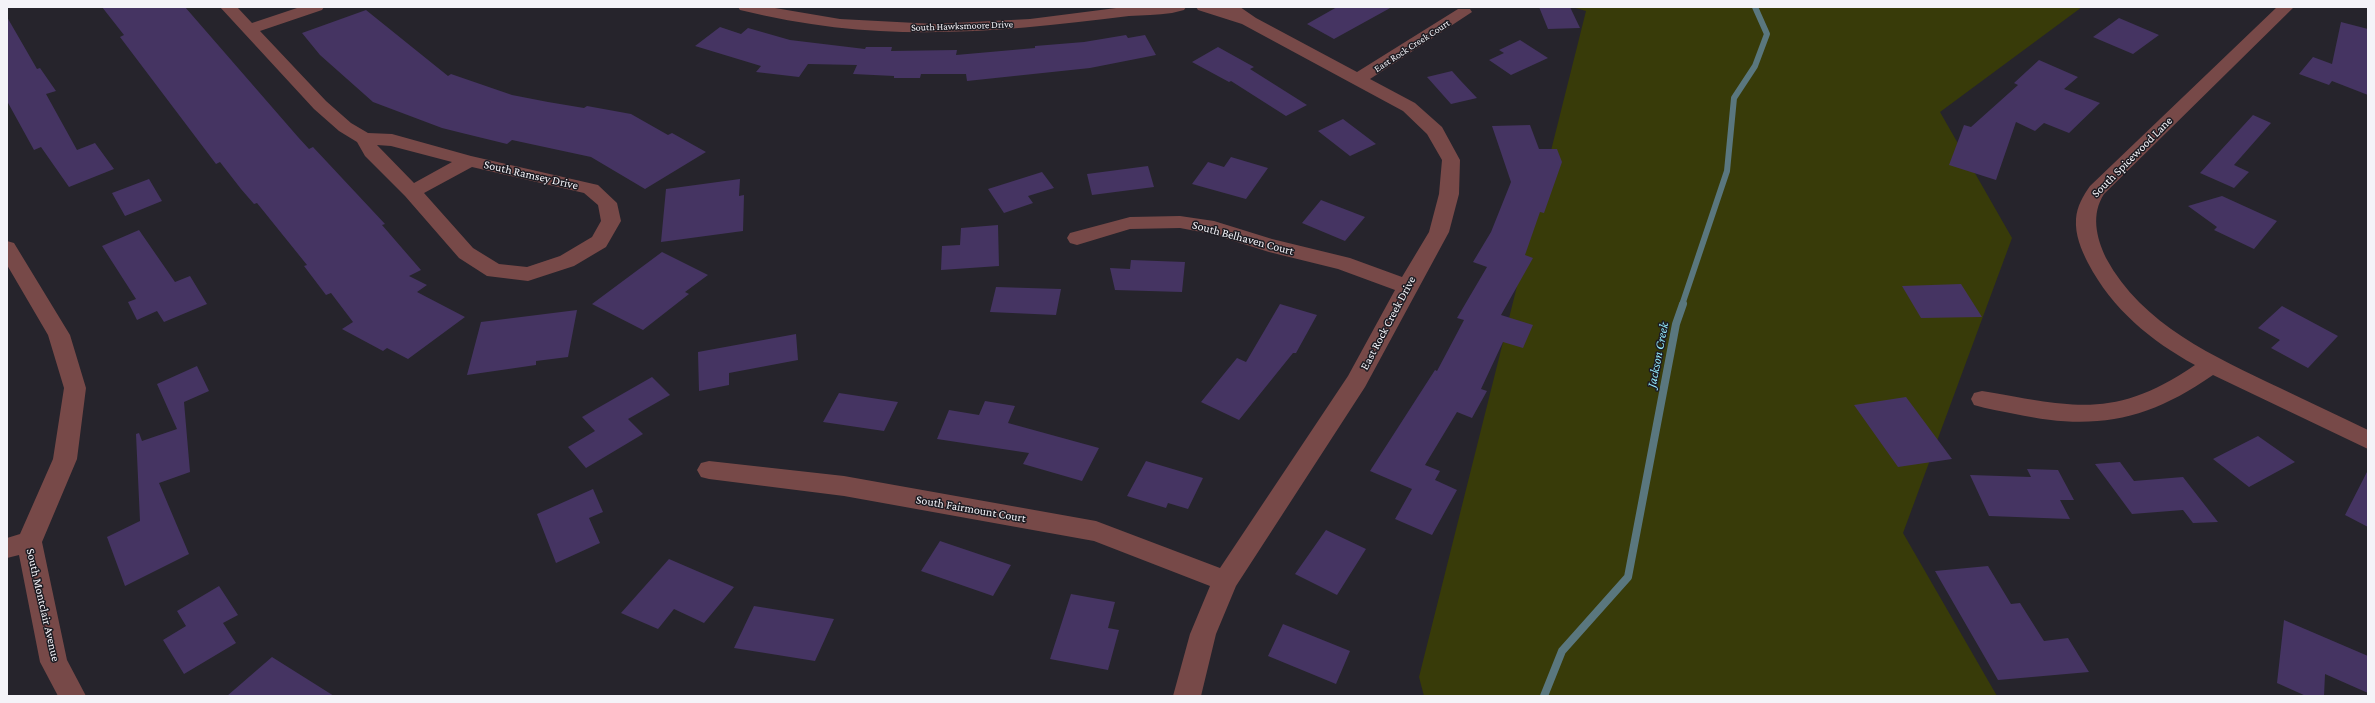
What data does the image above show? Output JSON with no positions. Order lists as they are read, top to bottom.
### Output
{
  "streets": {
    "street": [
      "South Hawksmoore Drive",
      "East Rock Creek Court",
      "South Spicewood Lane",
      "South Ramsey Drive",
      "South Belhaven Court",
      "East Rock Creek Drive",
      "South Fairmount Court",
      "South Montclair Avenue"
    ]
  },
  "crossings": [
    ["East Rock Creek Court", "East Rock Creek Drive"],
    ["South Belhaven Court", "East Rock Creek Drive"],
    ["East Rock Creek Drive", "South Fairmount Court"]
  ],
  "water": ["Jackson Creek"]
}
